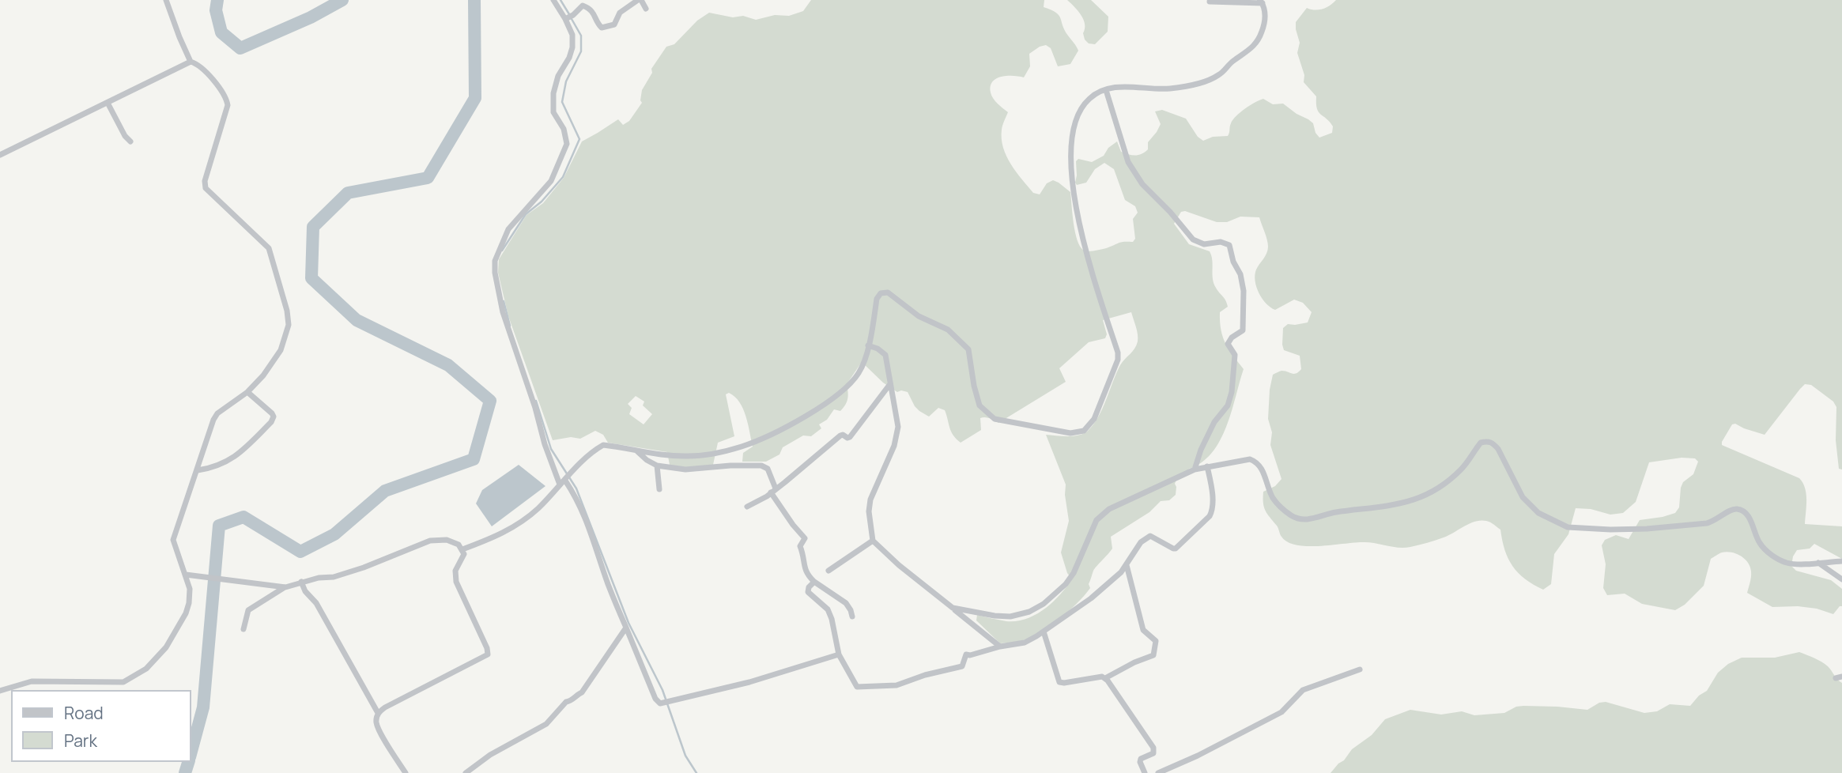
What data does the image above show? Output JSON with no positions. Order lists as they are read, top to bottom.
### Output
{
  "legend": ["Road", "Park"]
}
